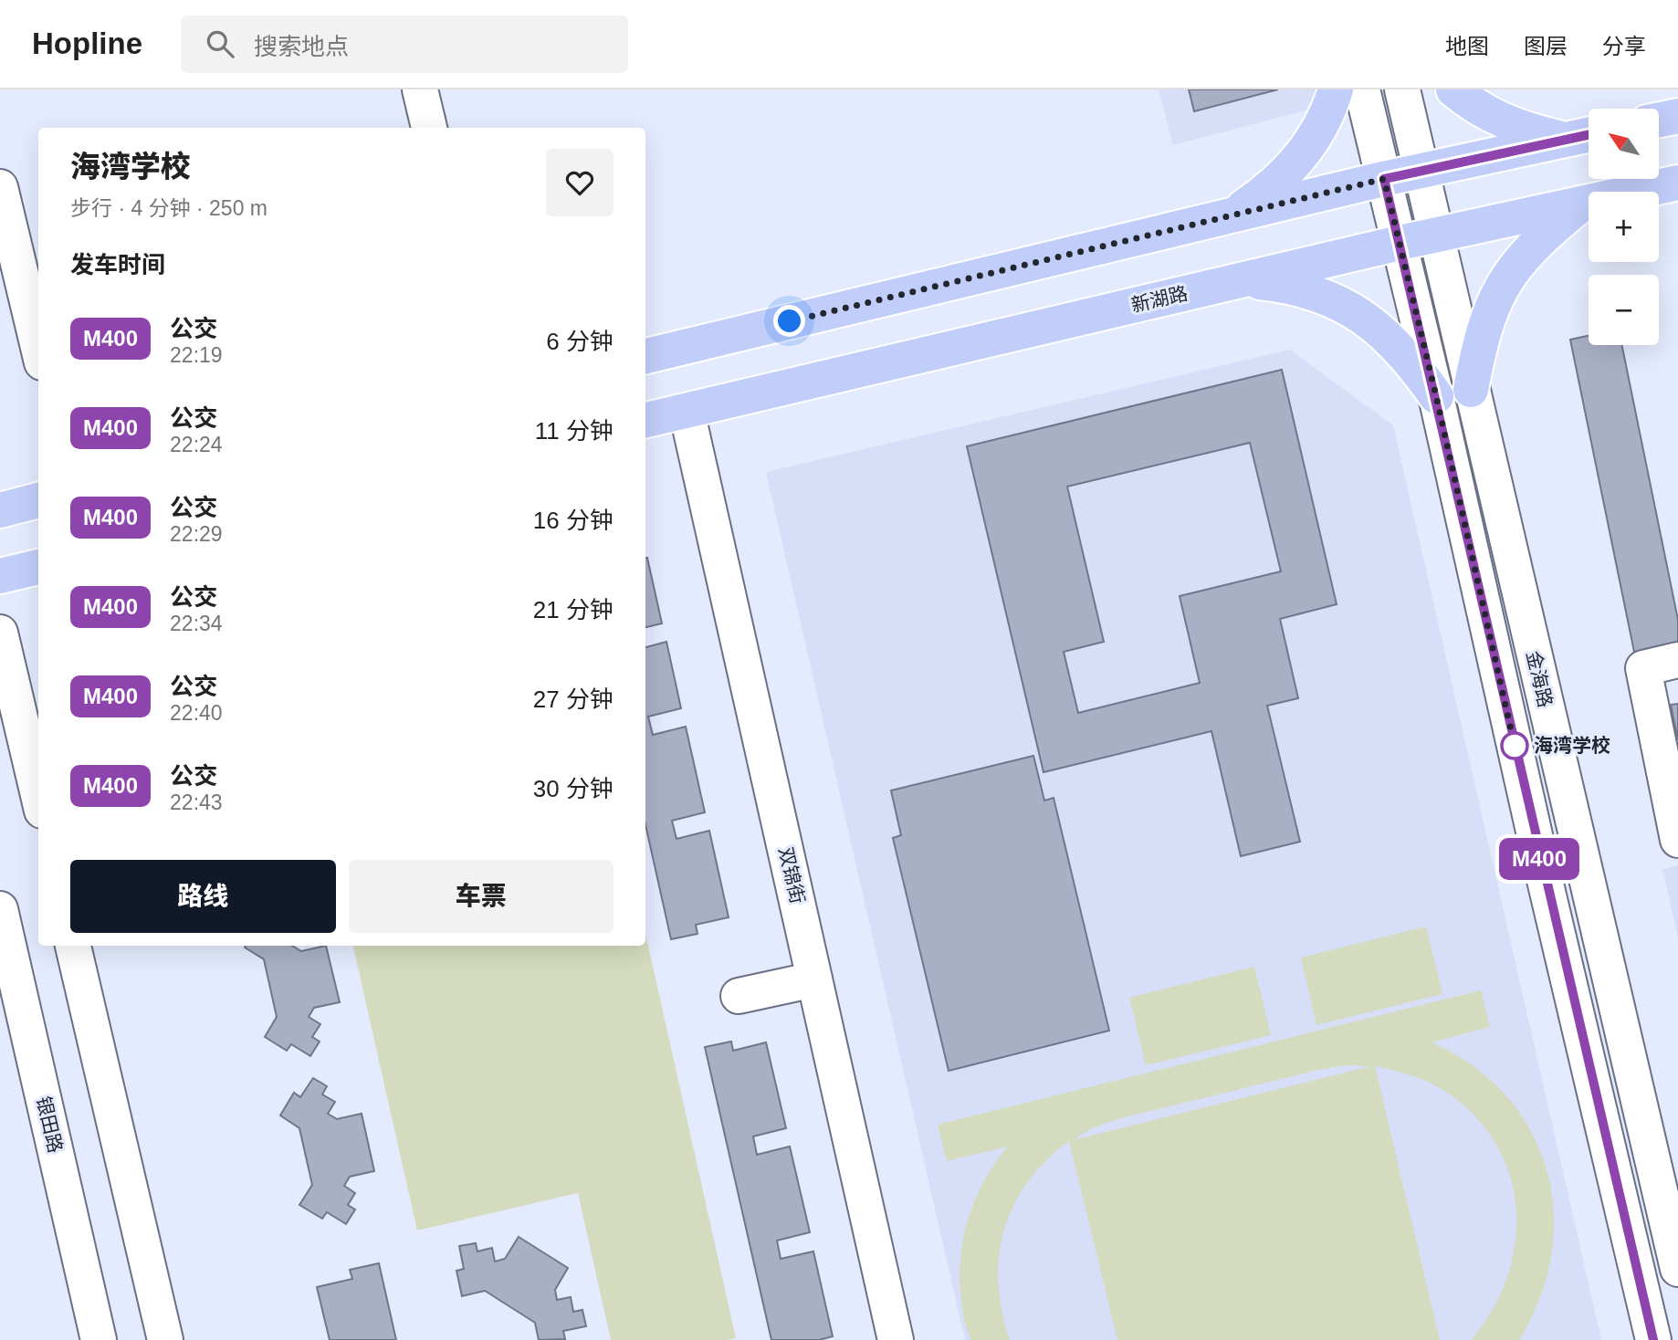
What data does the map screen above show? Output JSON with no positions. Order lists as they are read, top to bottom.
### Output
{
  "streets": {
    "main road": ["新湖路"],
    "street": ["金海路", "双锦街", "银田路"]
  },
  "crossings": [
    ["新湖路", "金海路"],
    ["新湖路", "双锦街"]
  ],
  "places": ["海湾学校"],
  "lines": ["bus line M400"],
  "north": "top left",
  "page": {
    "header": "Hopline",
    "search": "搜索地点",
    "nav": ["地图", "图层", "分享"],
    "on_map": "M400",
    "map_buttons": ["+", "−"],
    "heading": [
      ["海湾学校", "步行 · 4 分钟 · 250 m"],
      "发车时间"
    ],
    "list": [
      {
        "mark": "M400",
        "name": "公交",
        "note": "22:19",
        "value": "6 分钟"
      },
      {
        "mark": "M400",
        "name": "公交",
        "note": "22:24",
        "value": "11 分钟"
      },
      {
        "mark": "M400",
        "name": "公交",
        "note": "22:29",
        "value": "16 分钟"
      },
      {
        "mark": "M400",
        "name": "公交",
        "note": "22:34",
        "value": "21 分钟"
      },
      {
        "mark": "M400",
        "name": "公交",
        "note": "22:40",
        "value": "27 分钟"
      },
      {
        "mark": "M400",
        "name": "公交",
        "note": "22:43",
        "value": "30 分钟"
      }
    ],
    "buttons": ["路线", "车票"]
  }
}
